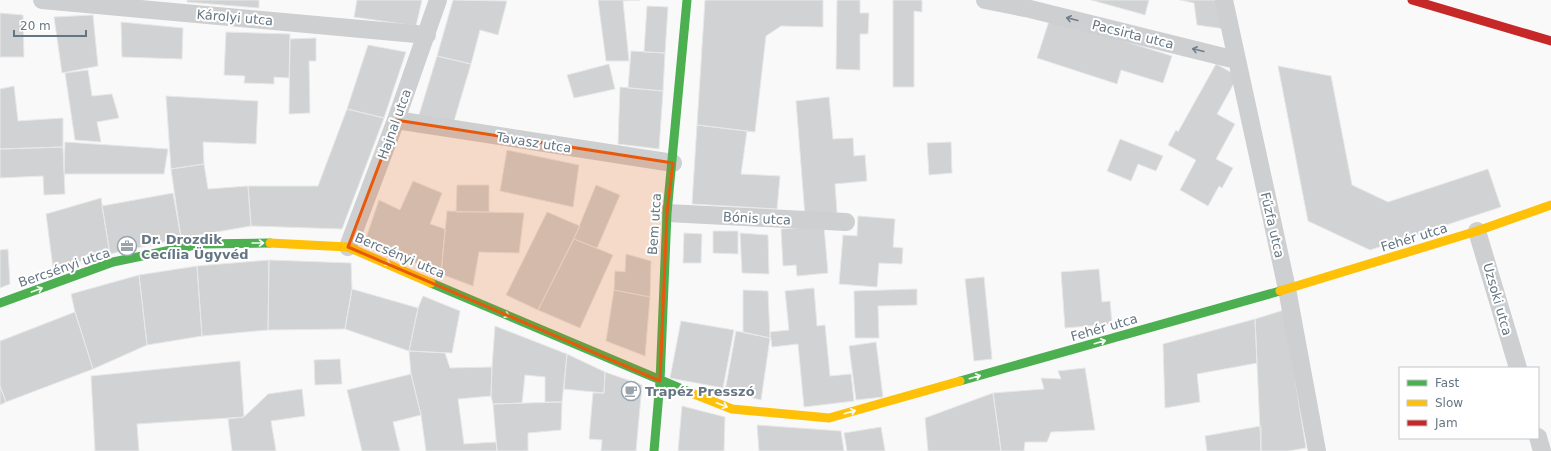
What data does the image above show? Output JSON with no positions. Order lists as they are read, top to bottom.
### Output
{
  "streets": {
    "street": [
      "Károlyi utca",
      "Pacsirta utca",
      "Hajnal utca",
      "Tavasz utca",
      "Bónis utca",
      "Bem utca",
      "Fűzfa utca",
      "Fehér utca",
      "Bercsényi utca",
      "Uzsoki utca"
    ]
  },
  "crossings": [
    ["Károlyi utca", "Hajnal utca"],
    ["Pacsirta utca", "Fűzfa utca"],
    ["Hajnal utca", "Tavasz utca"],
    ["Hajnal utca", "Bercsényi utca"],
    ["Tavasz utca", "Bem utca"],
    ["Bónis utca", "Bem utca"],
    ["Bem utca", "Fehér utca"],
    ["Bem utca", "Bercsényi utca"],
    ["Fűzfa utca", "Fehér utca"],
    ["Fehér utca", "Bercsényi utca"],
    ["Fehér utca", "Uzsoki utca"]
  ],
  "one_way": ["Pacsirta utca", "Fehér utca", "Bercsényi utca"],
  "places": {
    "office": ["Dr. Drozdik Cecília Ügyvéd"],
    "cafe": ["Trapéz Presszó"]
  },
  "legend": ["Fast", "Slow", "Jam"],
  "scale_bar": "20 m"
}
